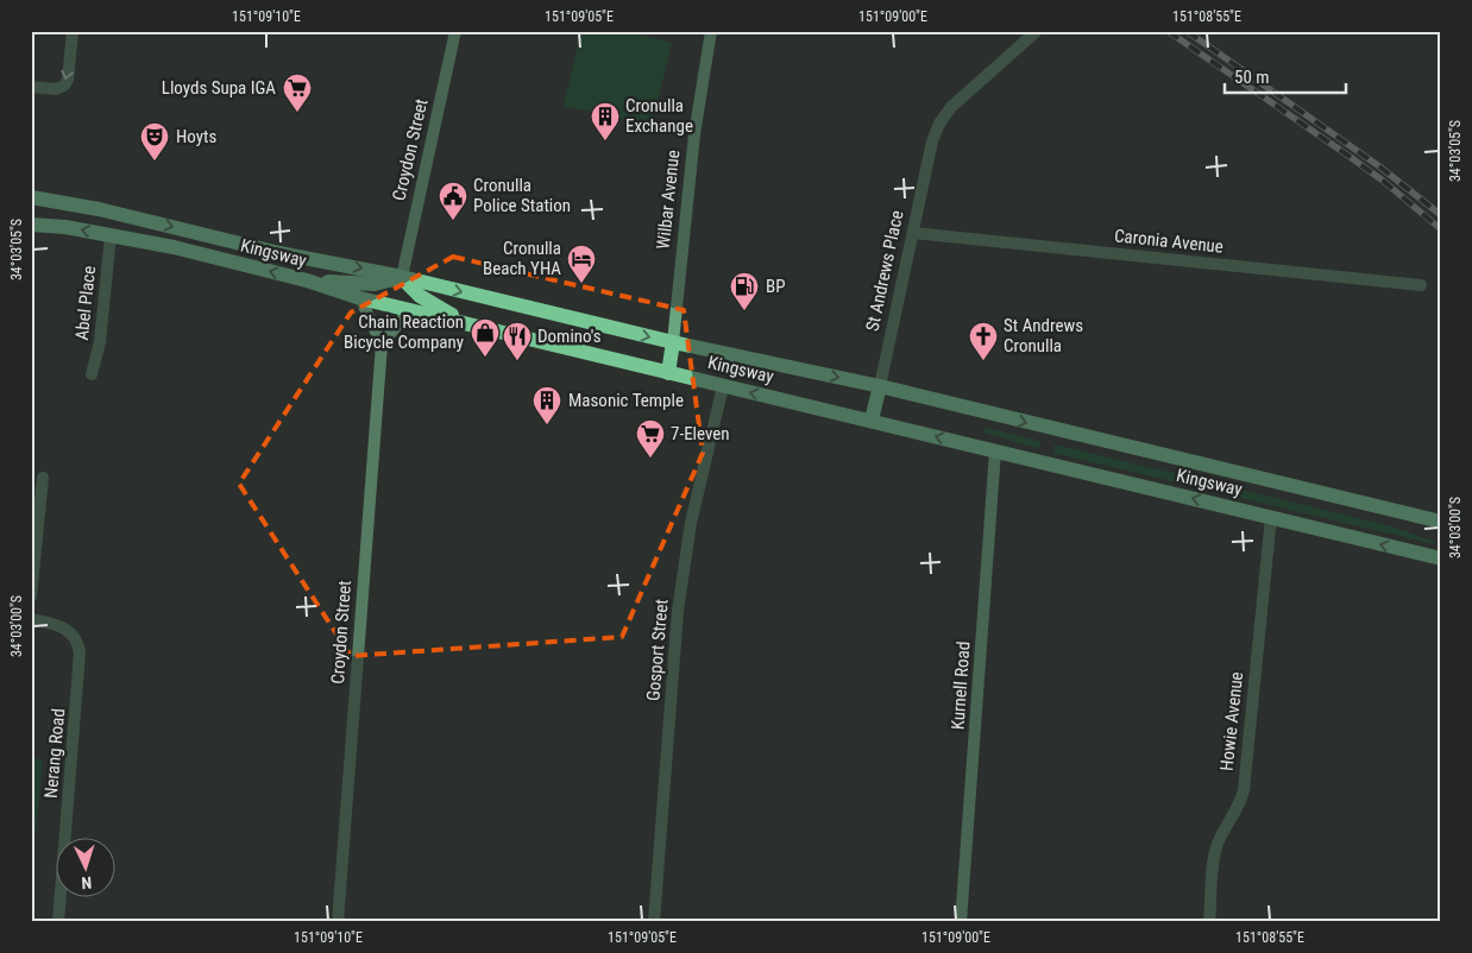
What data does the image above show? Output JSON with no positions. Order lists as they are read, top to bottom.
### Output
{
  "streets": {
    "main road": ["Wilbar Avenue", "Kingsway", "St Andrews Place"],
    "street": [
      "Croydon Street",
      "Caronia Avenue",
      "Abel Place",
      "Gosport Street",
      "Kurnell Road",
      "Howie Avenue",
      "Nerang Road"
    ]
  },
  "crossings": [
    ["Croydon Street", "Kingsway"],
    ["Wilbar Avenue", "Kingsway"],
    ["Caronia Avenue", "St Andrews Place"],
    ["Kingsway", "St Andrews Place"],
    ["Kingsway", "Abel Place"],
    ["Kingsway", "Gosport Street"],
    ["Kingsway", "Kurnell Road"],
    ["Kingsway", "Howie Avenue"]
  ],
  "places": {
    "supermarket": ["Lloyds Supa IGA", "7-Eleven"],
    "building": ["Cronulla Exchange", "Masonic Temple"],
    "theatre": ["Hoyts"],
    "public building": ["Cronulla Police Station"],
    "hotel": ["Cronulla Beach YHA"],
    "fuel station": ["BP"],
    "shop": ["Chain Reaction Bicycle Company"],
    "restaurant": ["Domino's"],
    "church": ["St Andrews Cronulla"]
  },
  "scale_bar": "50 m",
  "north": "bottom",
  "coordinates": [
    "151°09'10\"E",
    "151°09'05\"E",
    "151°09'00\"E",
    "151°08'55\"E",
    "34°03'05\"S",
    "34°03'00\"S"
  ]
}
